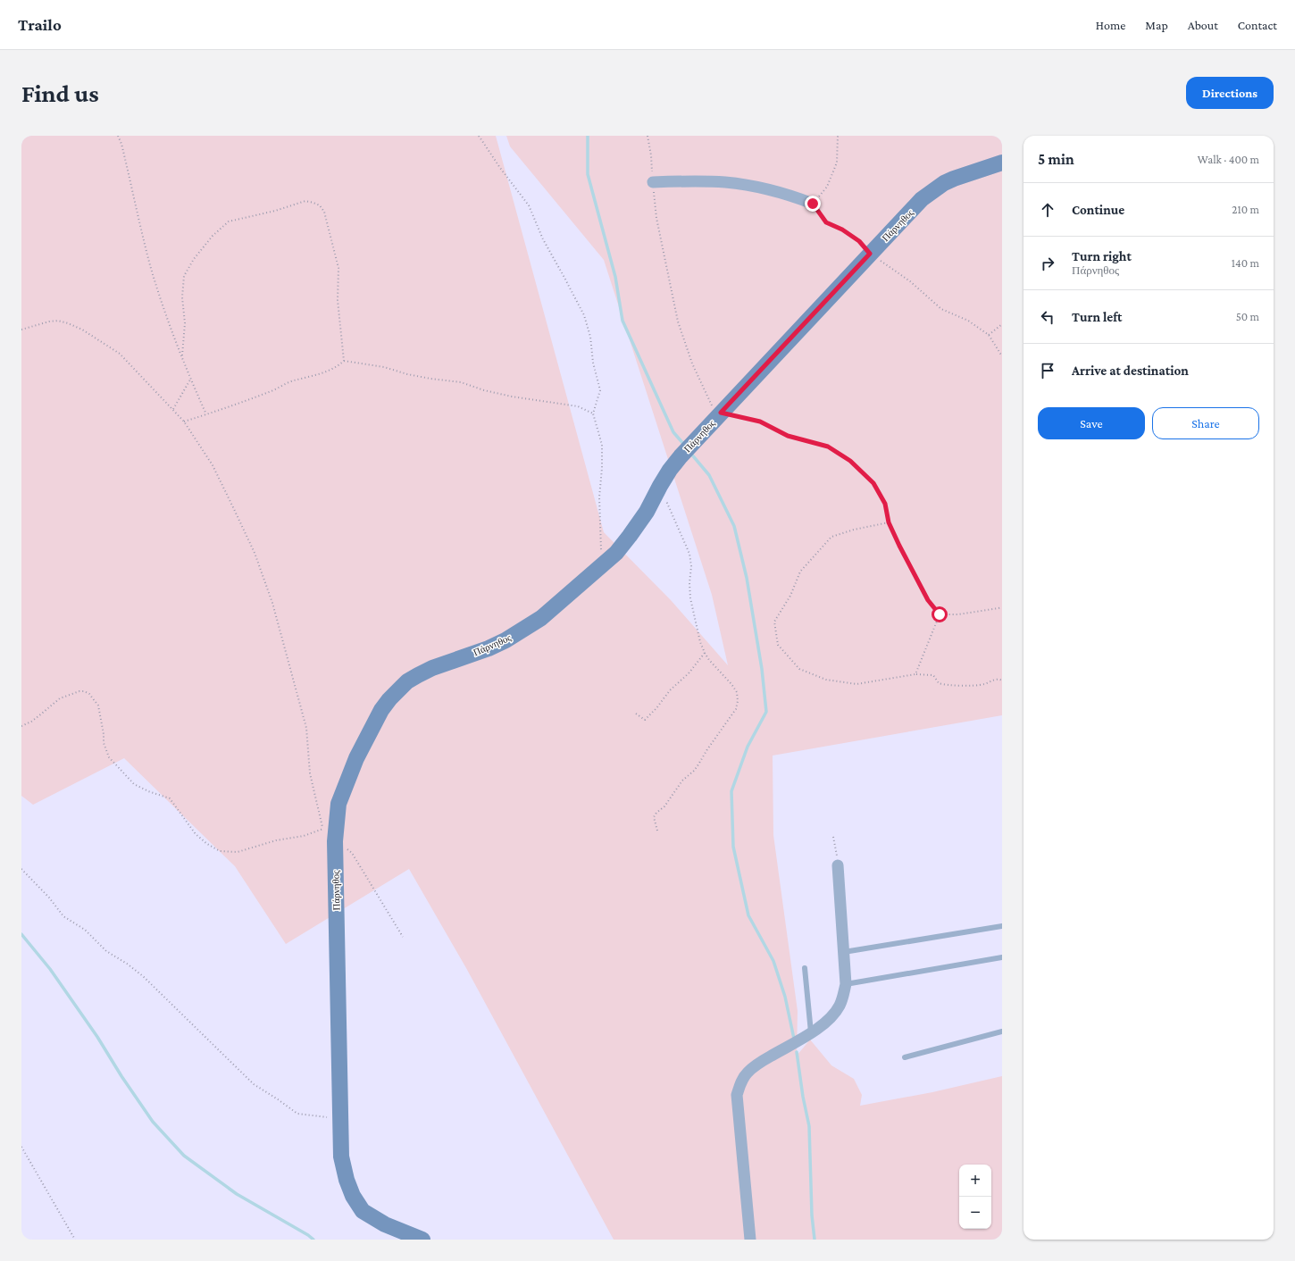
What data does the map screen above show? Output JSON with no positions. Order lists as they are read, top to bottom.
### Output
{
  "streets": {
    "main road": ["Πάρνηθος"]
  },
  "page": {
    "header": "Trailo",
    "nav": [
      "Home",
      "Map",
      "About",
      "Contact"
    ],
    "buttons": [
      "Directions",
      ["Save", "Share"]
    ],
    "title": "Find us",
    "heading": ["5 min", "Walk · 400 m"],
    "list": [
      ["Continue", "210 m"],
      ["Turn right", "Πάρνηθος", "140 m"],
      ["Turn left", "50 m"],
      "Arrive at destination"
    ],
    "map_buttons": ["+", "−"]
  }
}
